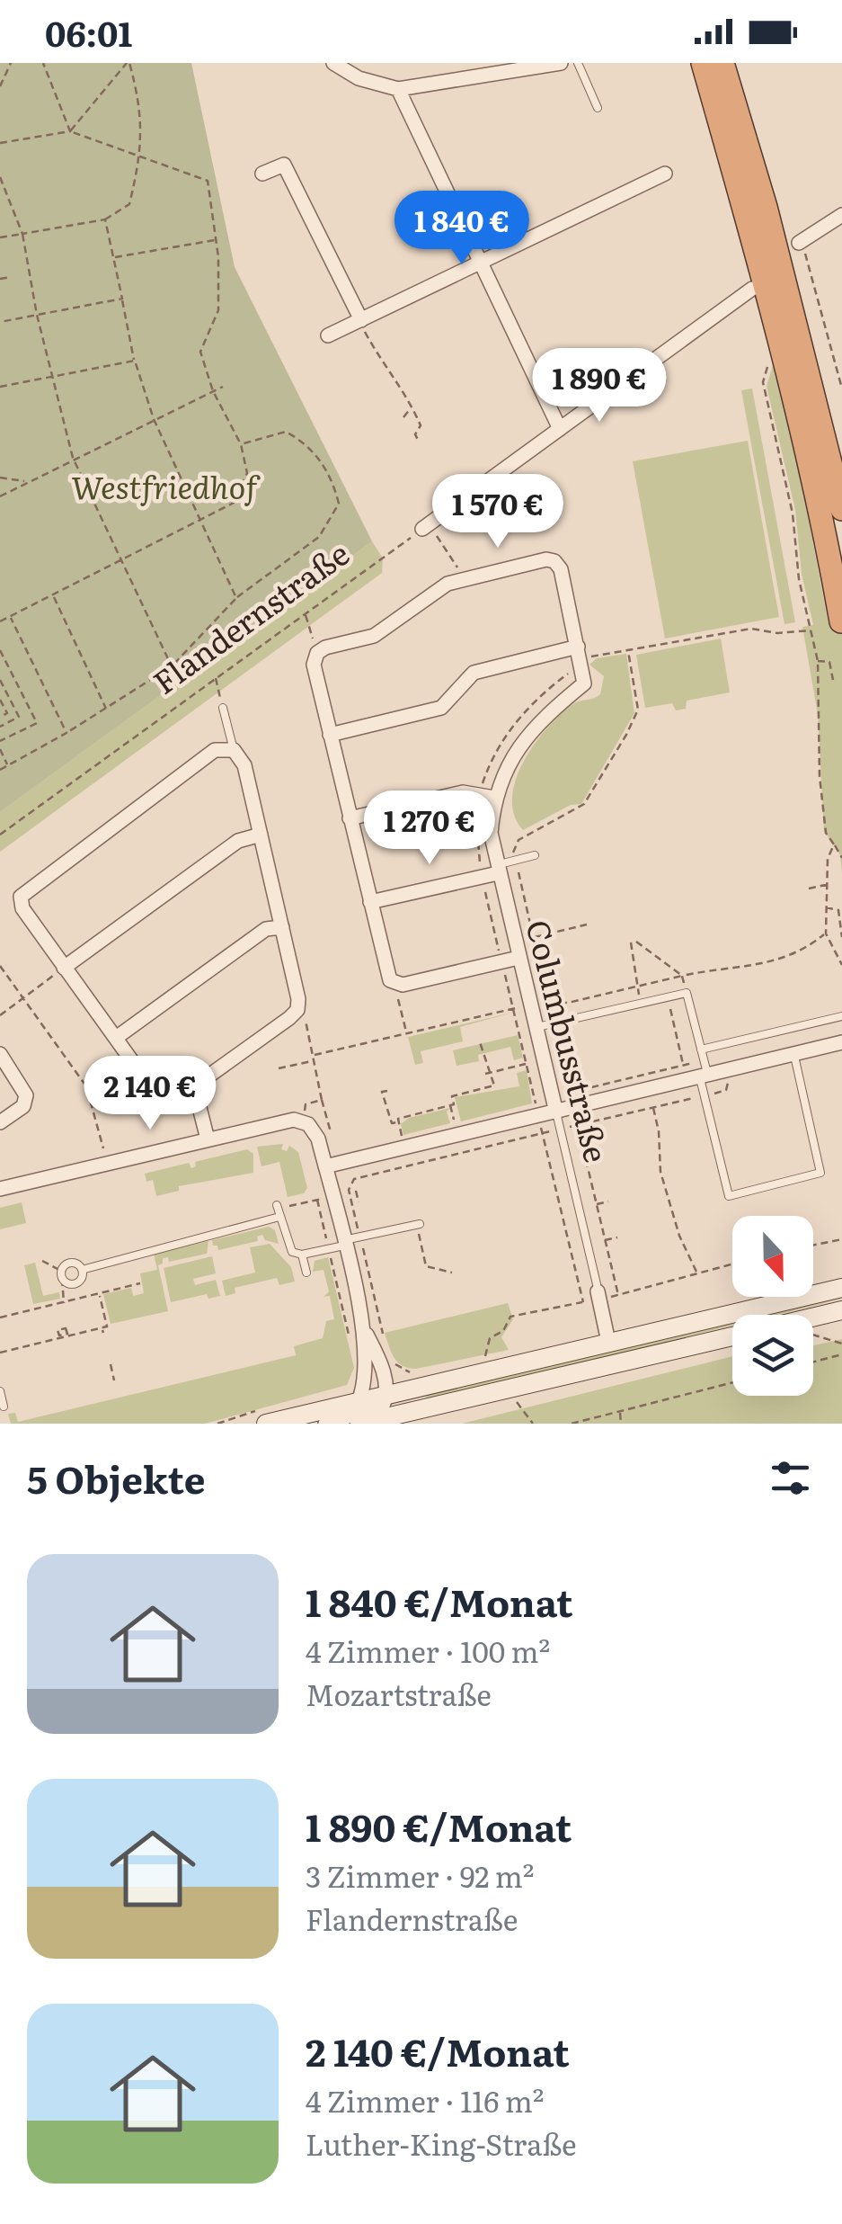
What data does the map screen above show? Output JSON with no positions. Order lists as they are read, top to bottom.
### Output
{
  "streets": {
    "street": ["Columbusstraße"],
    "path": ["Flandernstraße"]
  },
  "parks": ["Westfriedhof"],
  "north": "bottom",
  "page": {
    "status": "06:01",
    "price": [
      "1 840 €",
      "1 890 €",
      "1 570 €",
      "1 270 €",
      "2 140 €"
    ],
    "heading": "5 Objekte",
    "list": [
      {
        "name": "1 840 €/Monat",
        "note": "4 Zimmer · 100 m² · Mozartstraße"
      },
      {
        "name": "1 890 €/Monat",
        "note": "3 Zimmer · 92 m² · Flandernstraße"
      },
      {
        "name": "2 140 €/Monat",
        "note": "4 Zimmer · 116 m² · Luther-King-Straße"
      }
    ]
  }
}
